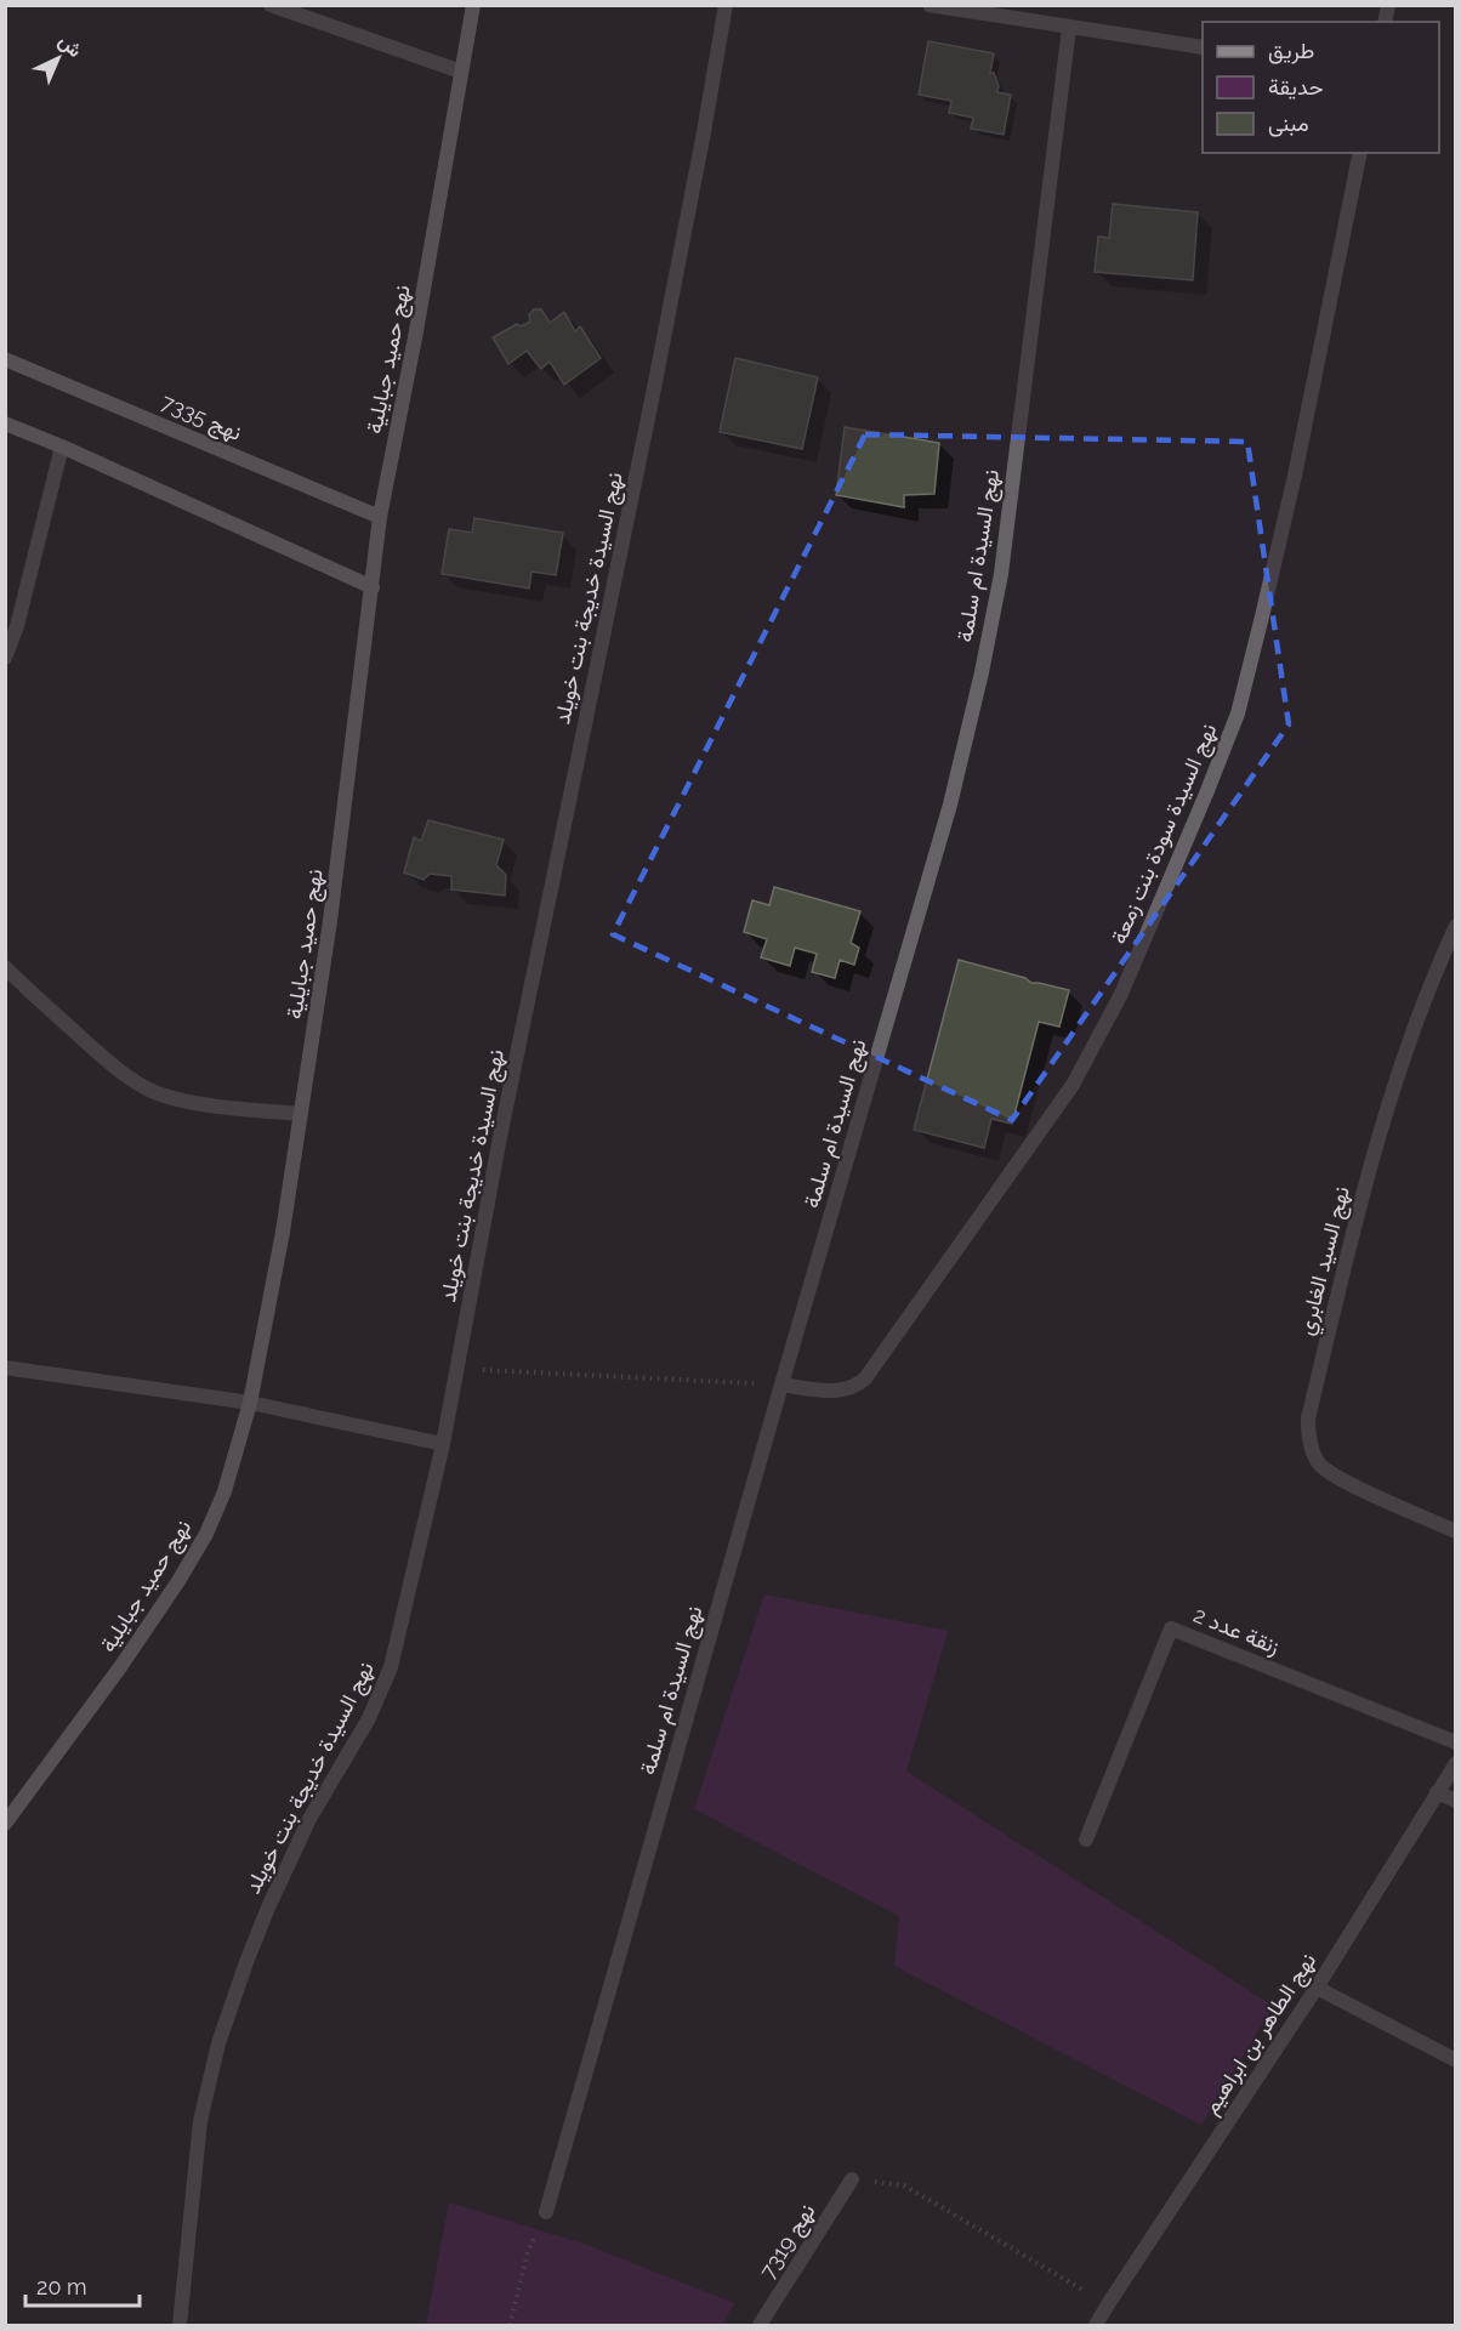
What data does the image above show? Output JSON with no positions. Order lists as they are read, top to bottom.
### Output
{
  "streets": {
    "street": [
      "نهج حميد جبايلية",
      "نهج 7335",
      "نهج السيدة ام سلمة",
      "نهج السيدة خديجة بنت خويلد",
      "نهج السيدة سودة بنت زمعة",
      "نهج السيد الغابري",
      "زنقة عدد 2",
      "نهج الطاهر بن ابراهيم",
      "نهج 7319"
    ]
  },
  "crossings": [
    ["نهج حميد جبايلية", "نهج 7335"],
    ["نهج السيدة ام سلمة", "نهج السيدة سودة بنت زمعة"]
  ],
  "legend": ["طريق", "حديقة", "مبنى"],
  "scale_bar": "20 m",
  "north": "top right"
}
